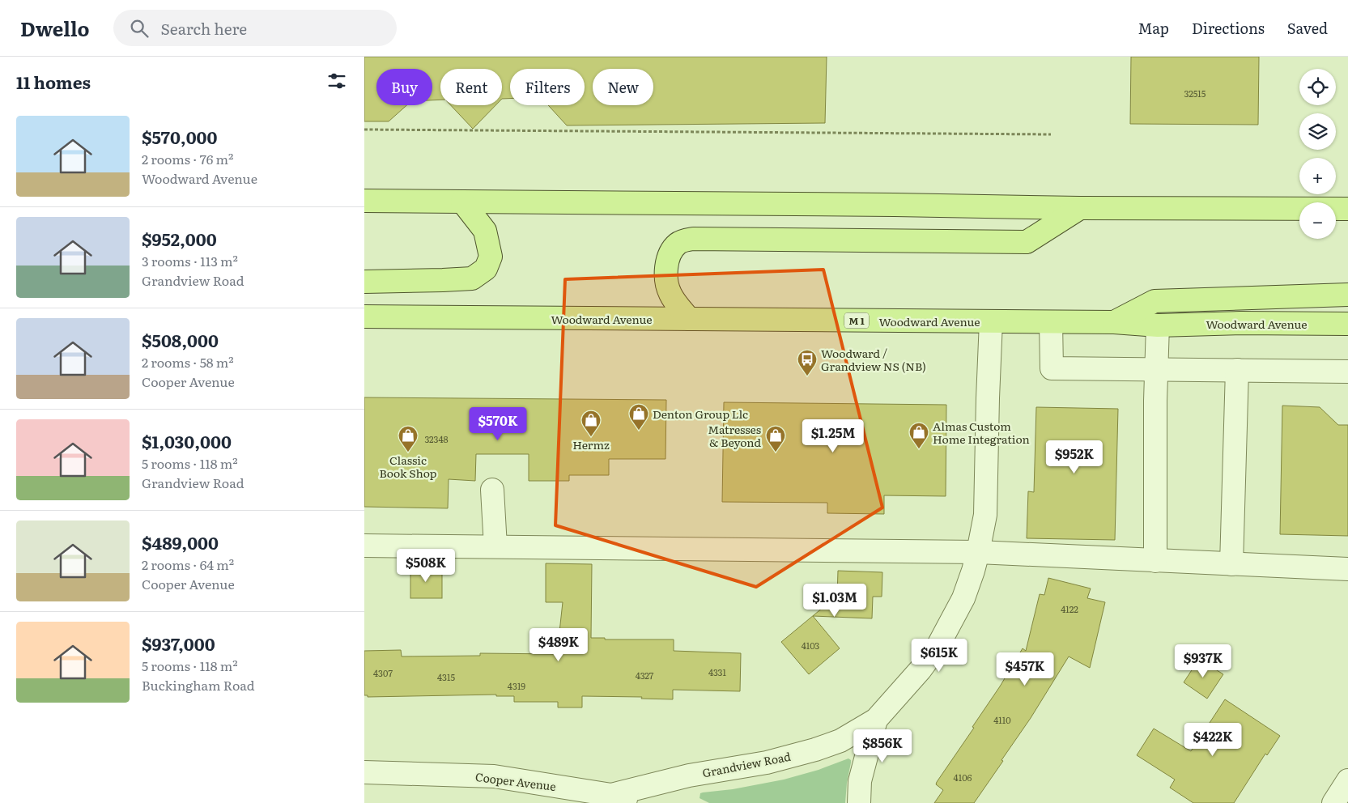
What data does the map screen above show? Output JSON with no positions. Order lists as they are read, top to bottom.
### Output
{
  "streets": {
    "main road": ["Woodward Avenue", "M 1"],
    "street": ["Grandview Road", "Cooper Avenue"]
  },
  "crossings": [
    ["Woodward Avenue", "Grandview Road"],
    ["Grandview Road", "Cooper Avenue"]
  ],
  "places": {
    "bus stop": ["Woodward / Grandview NS (NB)"],
    "shop": [
      "Denton Group Llc",
      "Hermz",
      "Almas Custom Home Integration",
      "Classic Book Shop",
      "Matresses & Beyond"
    ]
  },
  "house_numbers": [
    "32515",
    "32348",
    "4122",
    "4103",
    "4331",
    "4307",
    "4327",
    "4315",
    "4319",
    "4110",
    "4106"
  ],
  "page": {
    "header": "Dwello",
    "search": "Search here",
    "nav": ["Map", "Directions", "Saved"],
    "heading": "11 homes",
    "map_buttons": ["+", "−"],
    "chip": [
      "Buy",
      "Rent",
      "Filters",
      "New"
    ],
    "list": [
      {
        "name": "$570,000",
        "note": "2 rooms · 76 m² · Woodward Avenue"
      },
      {
        "name": "$952,000",
        "note": "3 rooms · 113 m² · Grandview Road"
      },
      {
        "name": "$508,000",
        "note": "2 rooms · 58 m² · Cooper Avenue"
      },
      {
        "name": "$1,030,000",
        "note": "5 rooms · 118 m² · Grandview Road"
      },
      {
        "name": "$489,000",
        "note": "2 rooms · 64 m² · Cooper Avenue"
      },
      {
        "name": "$937,000",
        "note": "5 rooms · 118 m² · Buckingham Road"
      }
    ],
    "price": [
      "$570K",
      "$1.25M",
      "$952K",
      "$508K",
      "$1.03M",
      "$489K",
      "$615K",
      "$937K",
      "$457K",
      "$422K",
      "$856K"
    ]
  }
}
